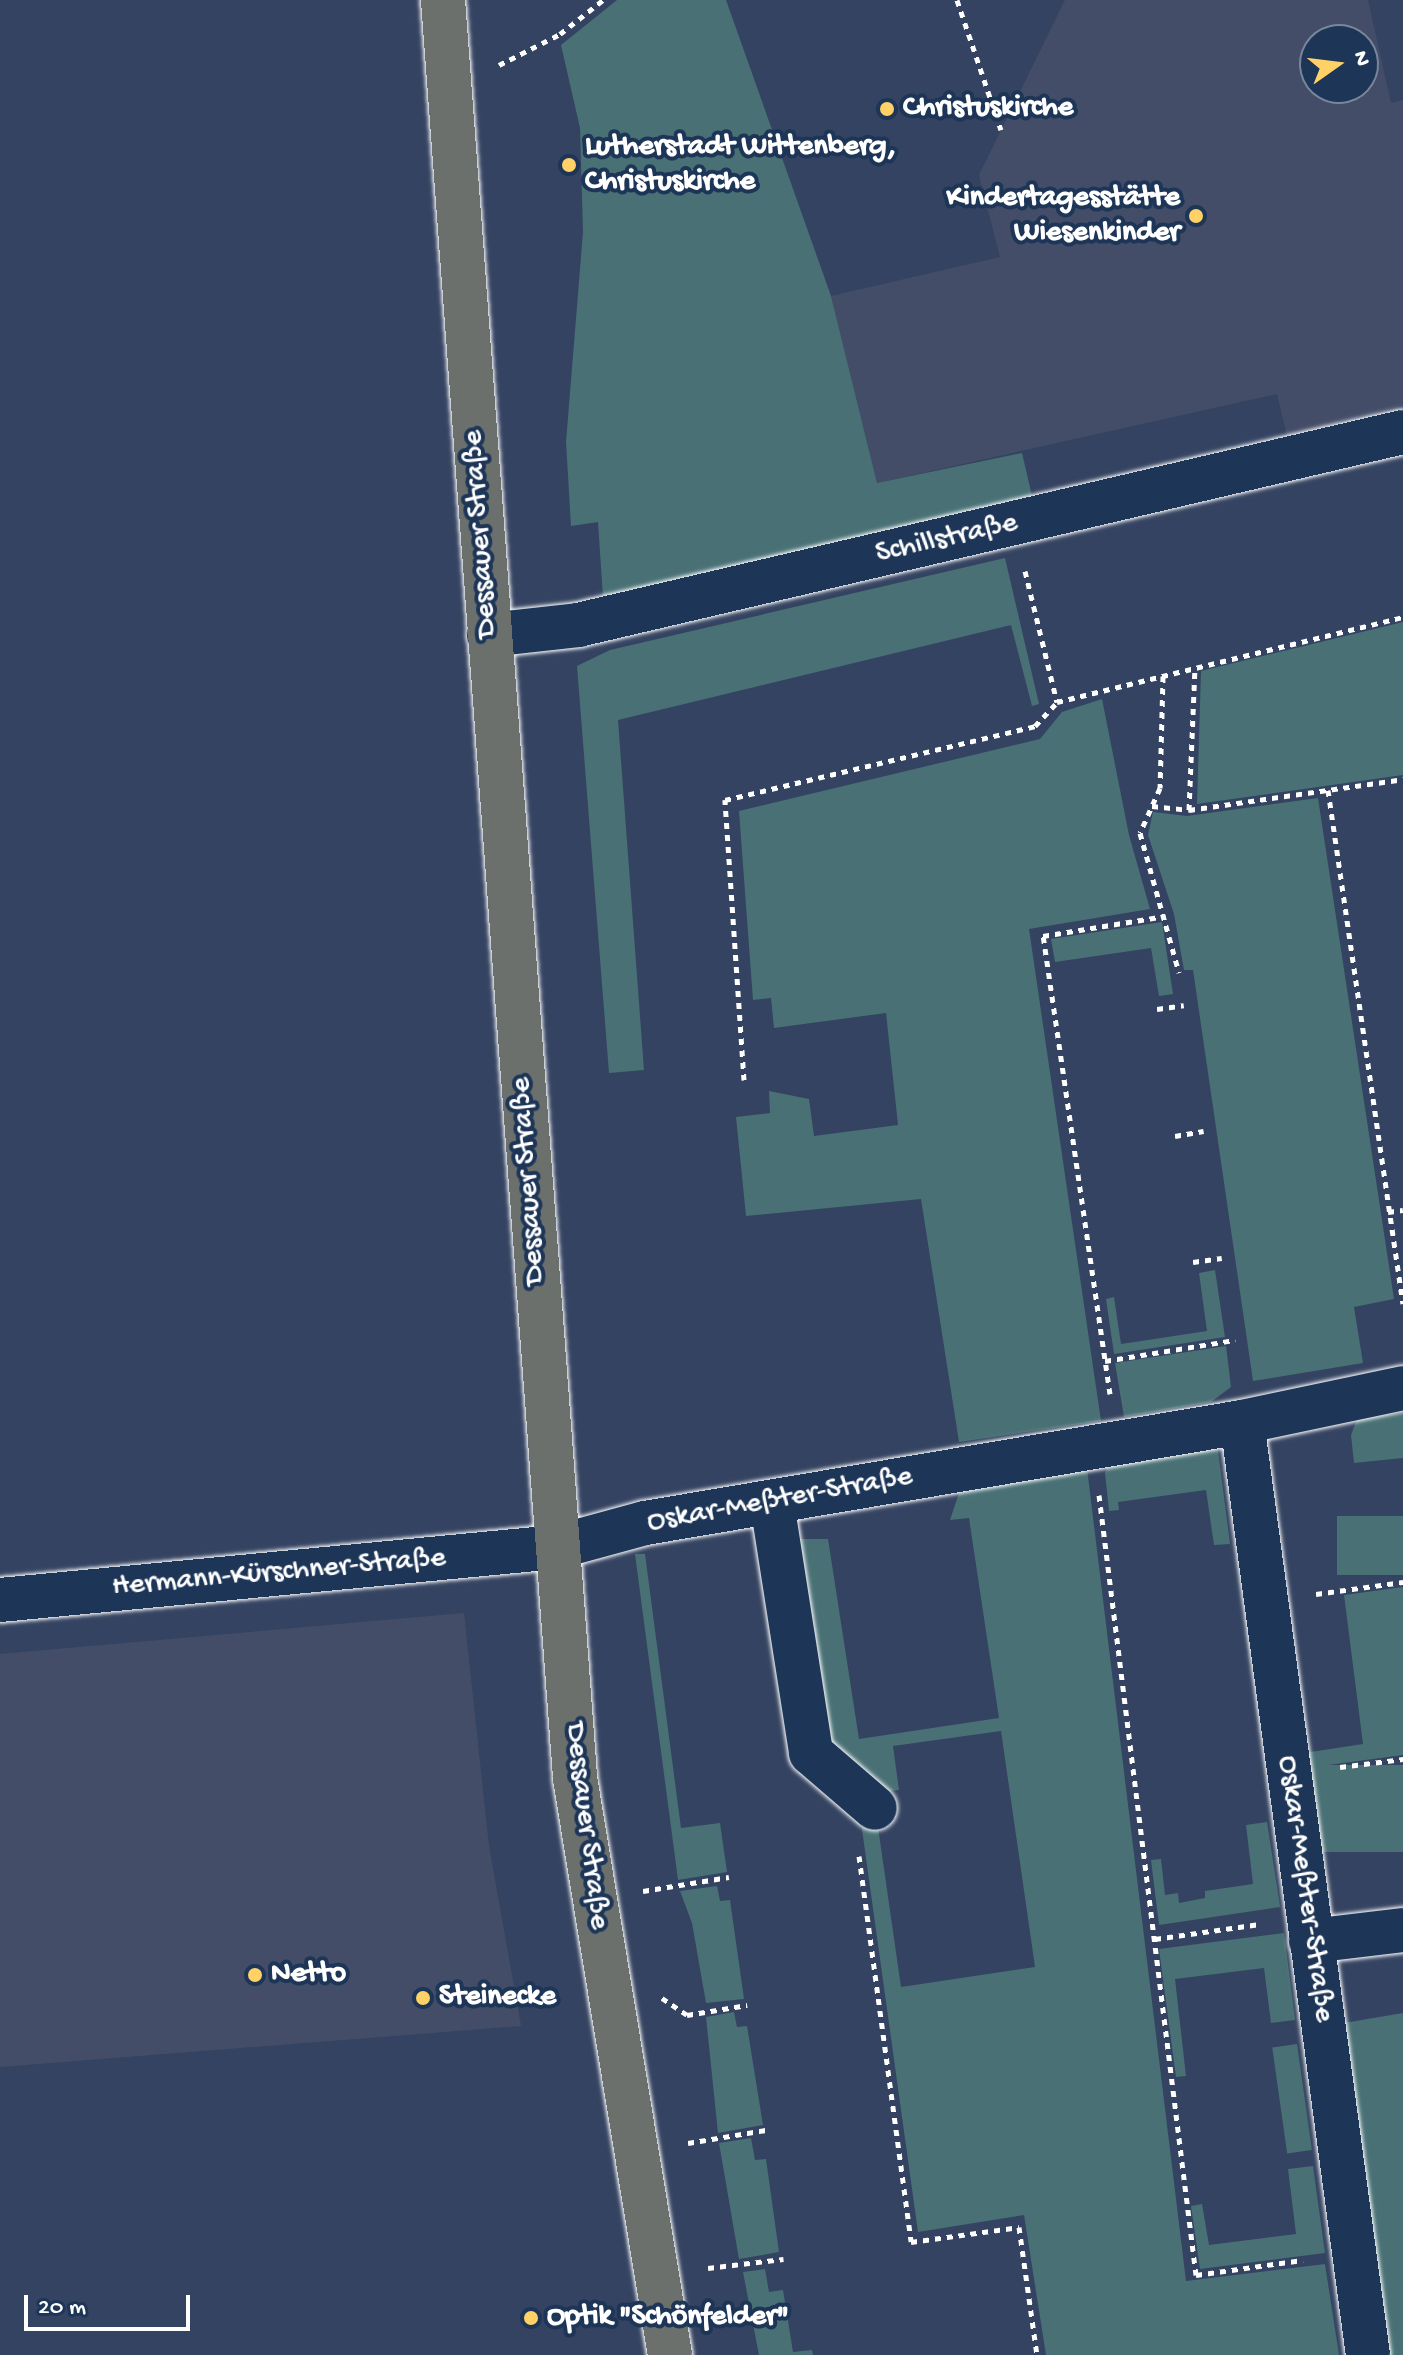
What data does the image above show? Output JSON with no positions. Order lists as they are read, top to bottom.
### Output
{
  "streets": {
    "main road": ["Dessauer Straße"],
    "street": ["Schillstraße", "Oskar-Meßter-Straße", "Hermann-Kürschner-Straße"]
  },
  "crossings": [
    ["Dessauer Straße", "Schillstraße"],
    ["Dessauer Straße", "Oskar-Meßter-Straße"],
    ["Dessauer Straße", "Hermann-Kürschner-Straße"],
    ["Oskar-Meßter-Straße", "Hermann-Kürschner-Straße"]
  ],
  "places": [
    "Christuskirche",
    "Lutherstadt Wittenberg, Christuskirche",
    "Kindertagesstätte Wiesenkinder",
    "Netto",
    "Steinecke",
    "Optik \"Schönfelder\""
  ],
  "scale_bar": "20 m",
  "north": "right"
}
